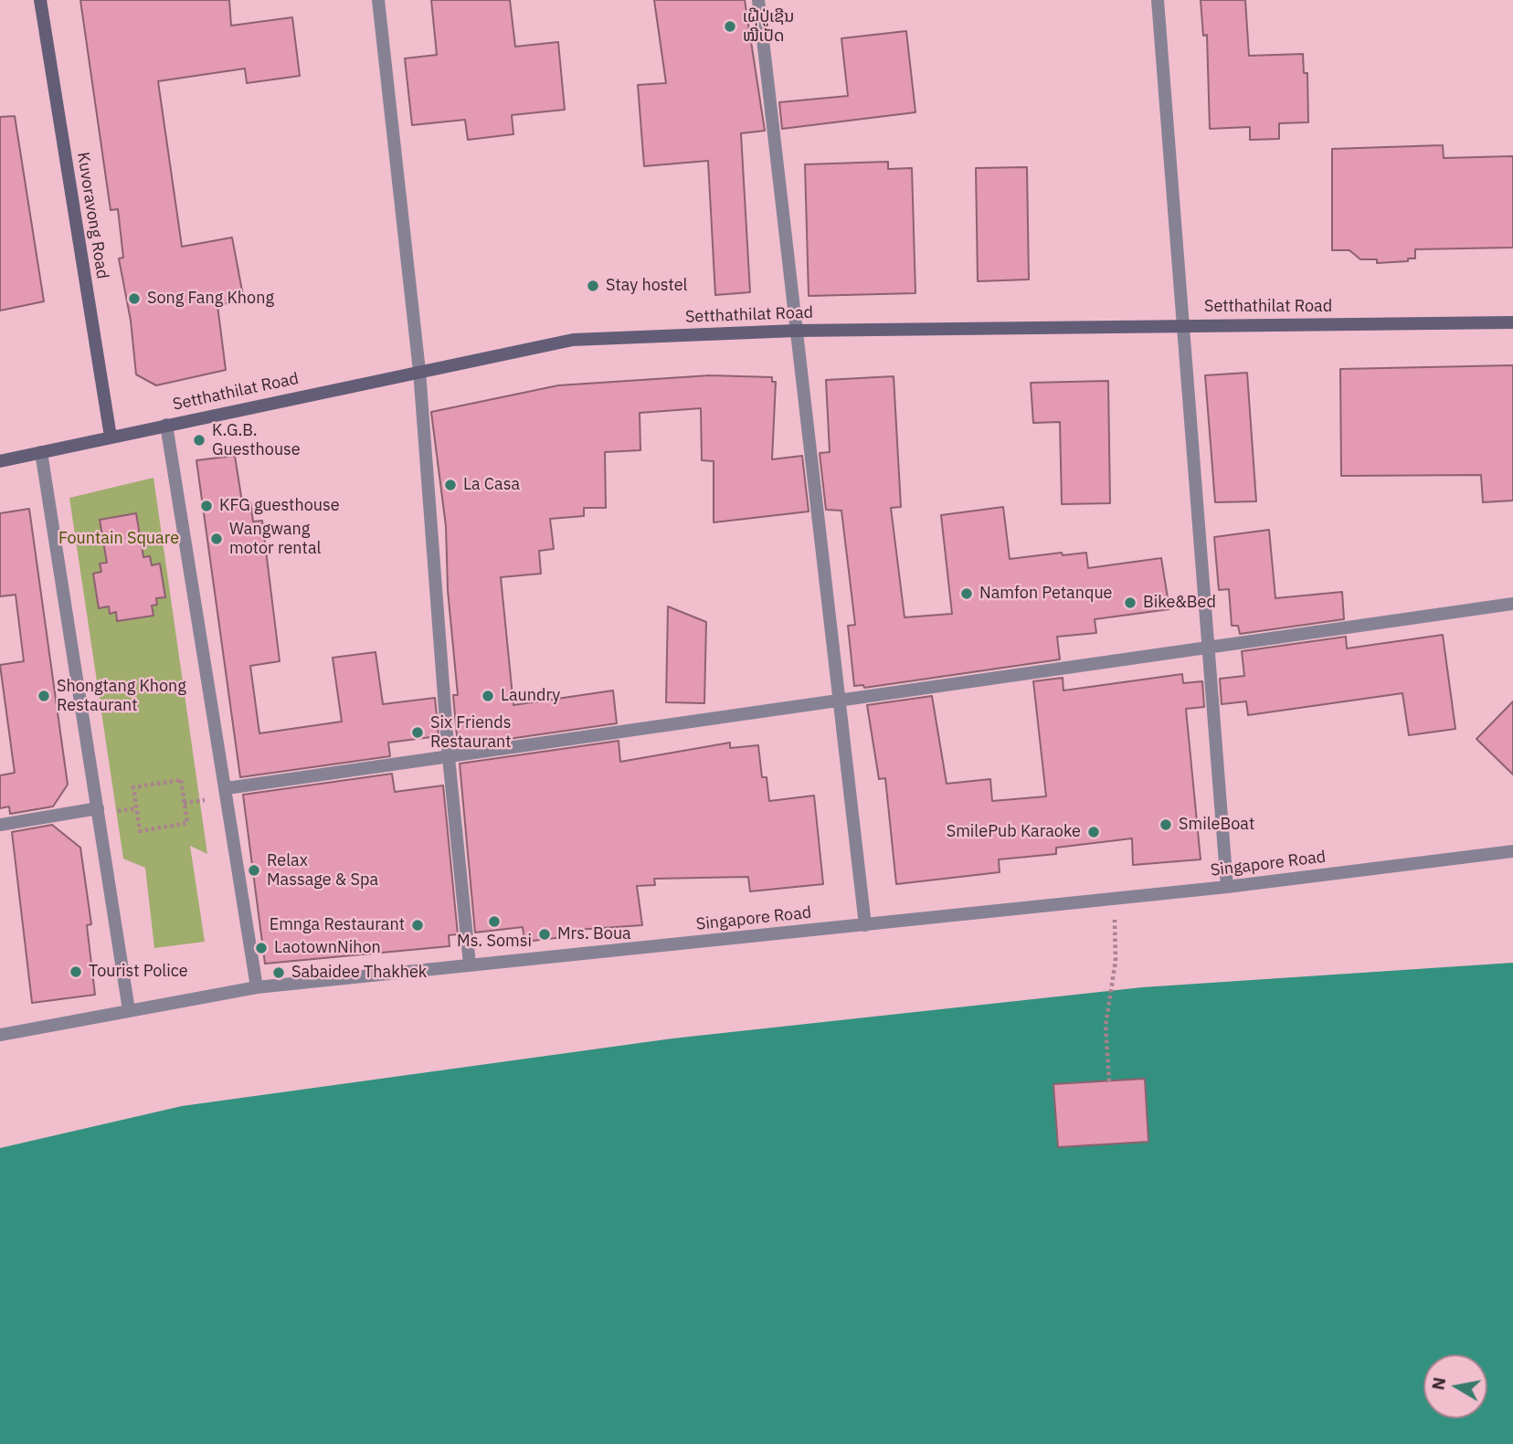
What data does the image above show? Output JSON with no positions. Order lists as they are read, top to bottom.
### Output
{
  "streets": {
    "street": ["Kuvoravong Road", "Setthathilat Road", "Singapore Road"]
  },
  "crossings": [
    ["Kuvoravong Road", "Setthathilat Road"]
  ],
  "parks": ["Fountain Square"],
  "places": [
    "ເຝີປູ່ເຊີນ ໝີ່ເປັດ",
    "Stay hostel",
    "Song Fang Khong",
    "K.G.B. Guesthouse",
    "La Casa",
    "KFG guesthouse",
    "Wangwang motor rental",
    "Namfon Petanque",
    "Bike&Bed",
    "Shongtang Khong Restaurant",
    "Laundry",
    "Six Friends Restaurant",
    "SmileBoat",
    "SmilePub Karaoke",
    "Relax Massage & Spa",
    "Ms. Somsi",
    "Emnga Restaurant",
    "Mrs. Boua",
    "LaotownNihon",
    "Tourist Police",
    "Sabaidee Thakhek"
  ],
  "north": "left"
}
